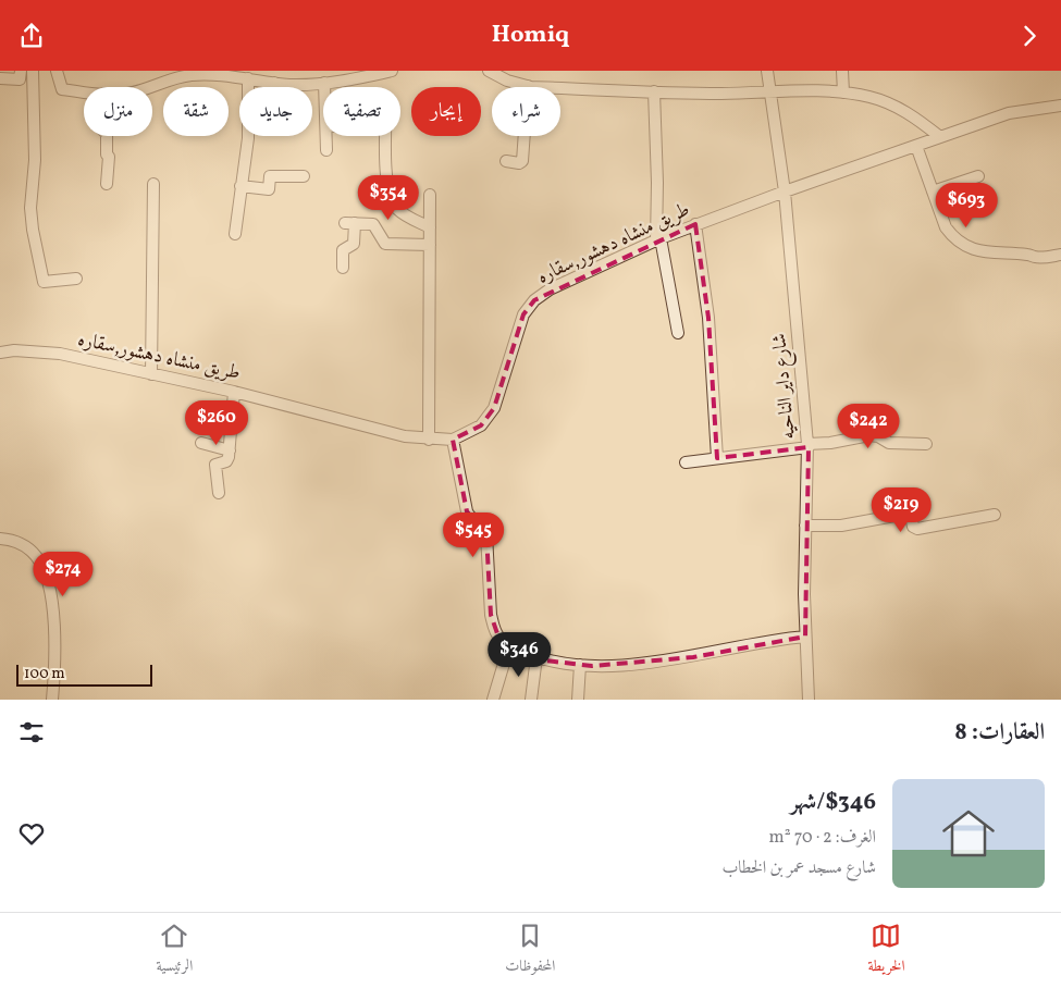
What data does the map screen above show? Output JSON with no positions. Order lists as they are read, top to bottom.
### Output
{
  "streets": {
    "street": ["طريق منشاه دهشور,سقاره", "شارع داير الناحيه"]
  },
  "crossings": [
    ["طريق منشاه دهشور,سقاره", "شارع داير الناحيه"]
  ],
  "scale_bar": "100 m",
  "page": {
    "header": "Homiq",
    "chip": [
      "شراء",
      "إيجار",
      "تصفية",
      "جديد",
      "شقة",
      "منزل"
    ],
    "price": [
      "$354",
      "$693",
      "$260",
      "$242",
      "$219",
      "$545",
      "$274",
      "$346"
    ],
    "scale": "100 m",
    "heading": "العقارات: 8",
    "list": [
      {
        "name": "$346/شهر",
        "note": "الغرف: 2 · 70 m² · شارع مسجد عمر بن الخطاب"
      }
    ],
    "tabs": ["الخريطة", "المحفوظات", "الرئيسية"]
  }
}
